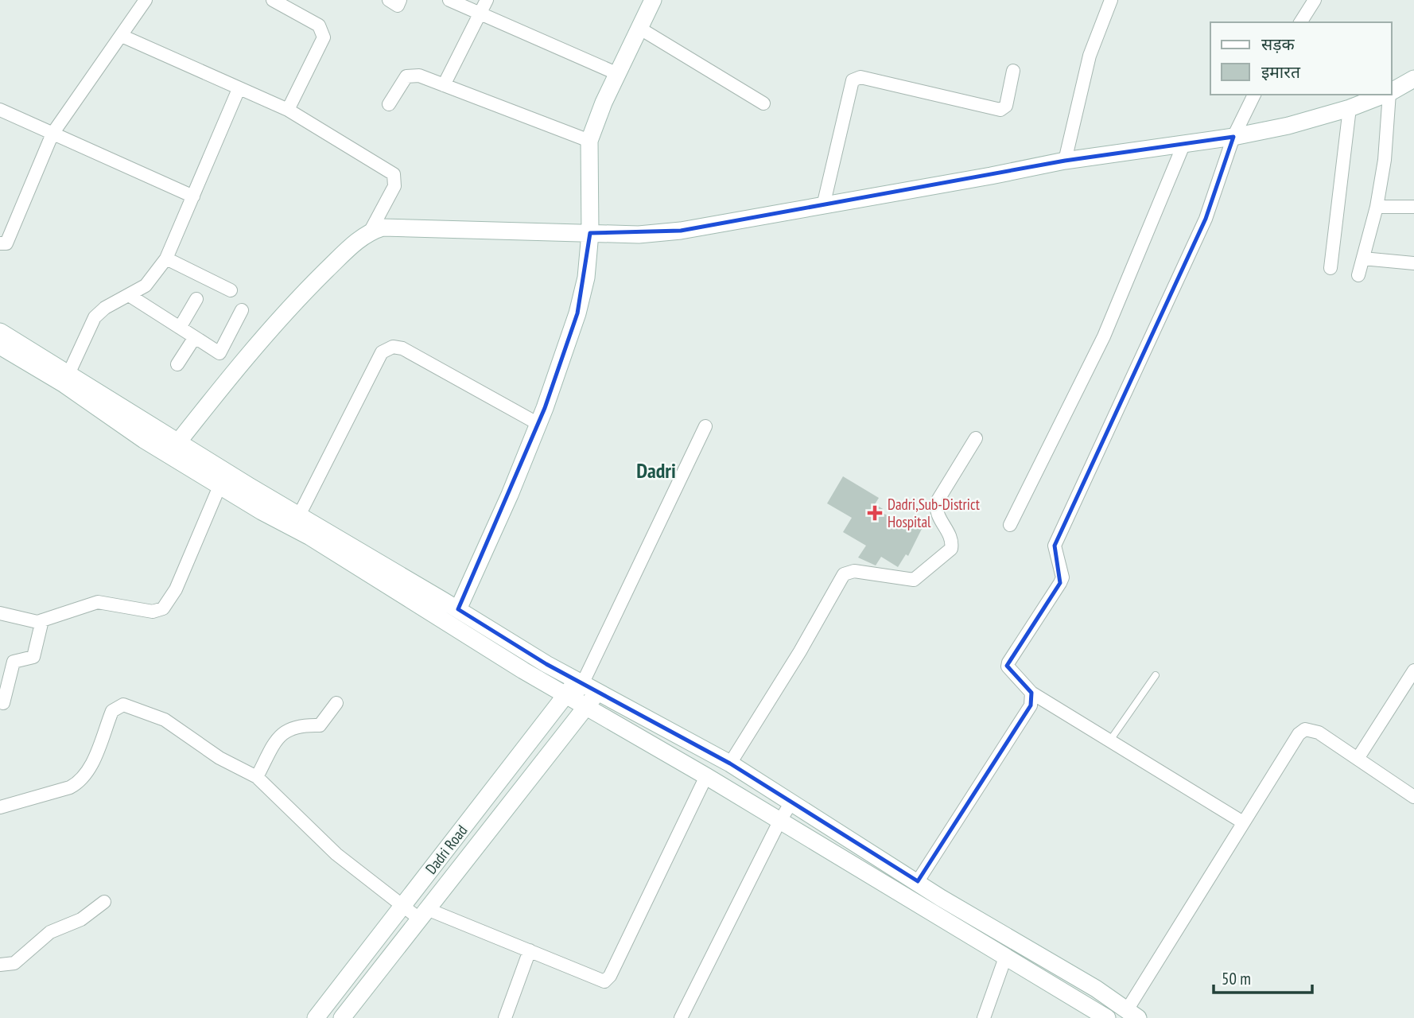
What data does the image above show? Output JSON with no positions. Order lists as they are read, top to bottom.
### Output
{
  "streets": {
    "street": ["Dadri Road"]
  },
  "districts": ["Dadri"],
  "places": {
    "health": ["Dadri,Sub-District Hospital"]
  },
  "legend": ["सड़क", "इमारत"],
  "scale_bar": "50 m"
}
